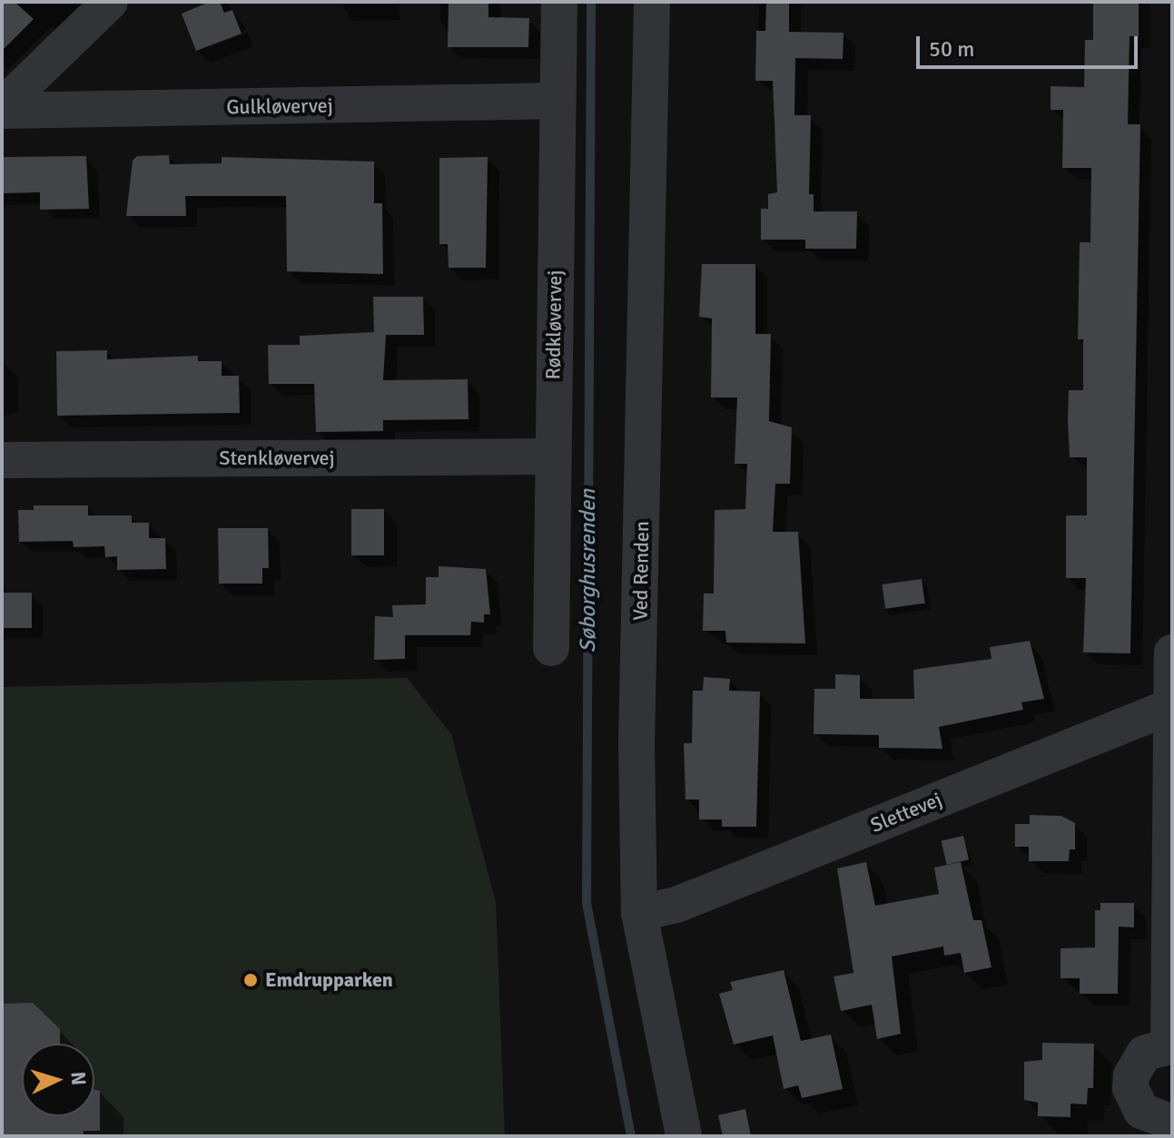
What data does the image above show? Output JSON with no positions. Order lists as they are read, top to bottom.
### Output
{
  "streets": {
    "street": [
      "Gulkløvervej",
      "Rødkløvervej",
      "Stenkløvervej",
      "Ved Renden",
      "Slettevej"
    ]
  },
  "crossings": [
    ["Gulkløvervej", "Rødkløvervej"],
    ["Rødkløvervej", "Stenkløvervej"],
    ["Ved Renden", "Slettevej"]
  ],
  "water": ["Søborghusrenden"],
  "places": ["Emdrupparken"],
  "scale_bar": "50 m",
  "north": "right"
}
